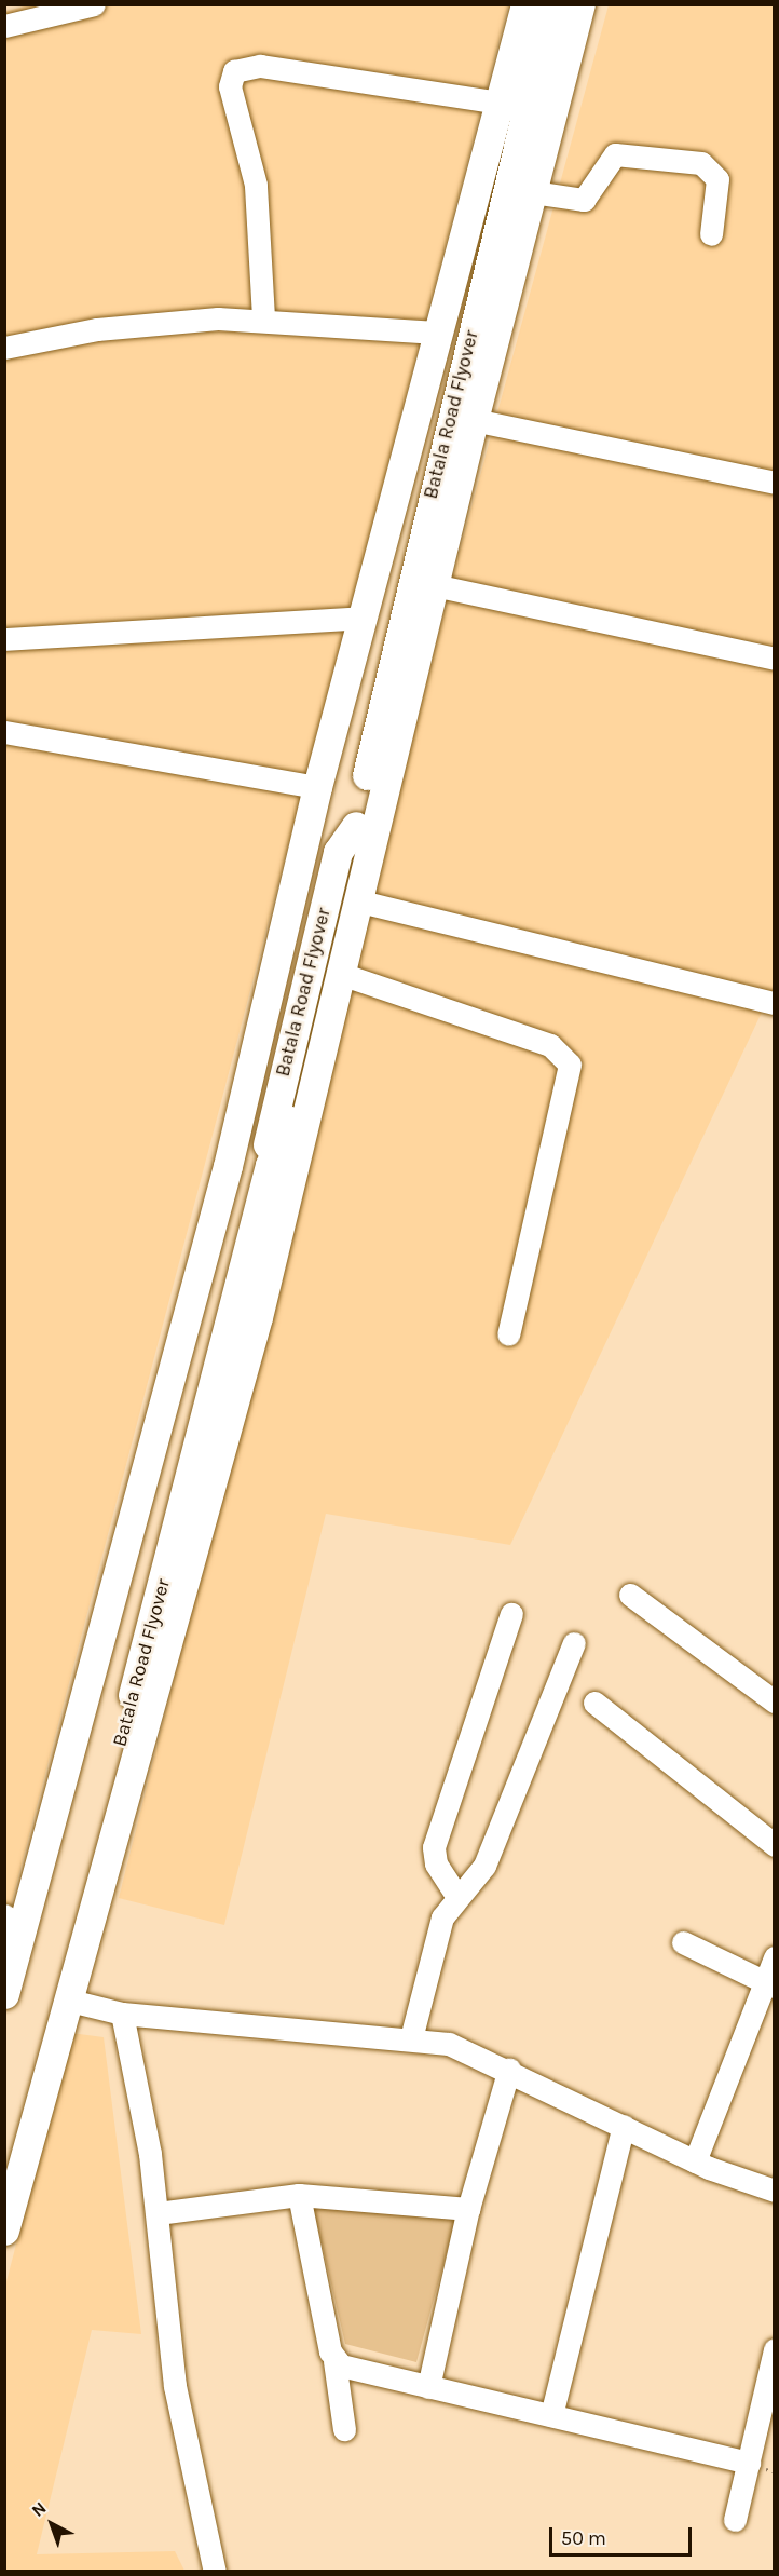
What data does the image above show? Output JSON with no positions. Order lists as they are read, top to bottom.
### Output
{
  "streets": {
    "main road": ["Batala Road Flyover"]
  },
  "scale_bar": "50 m",
  "north": "top left"
}
